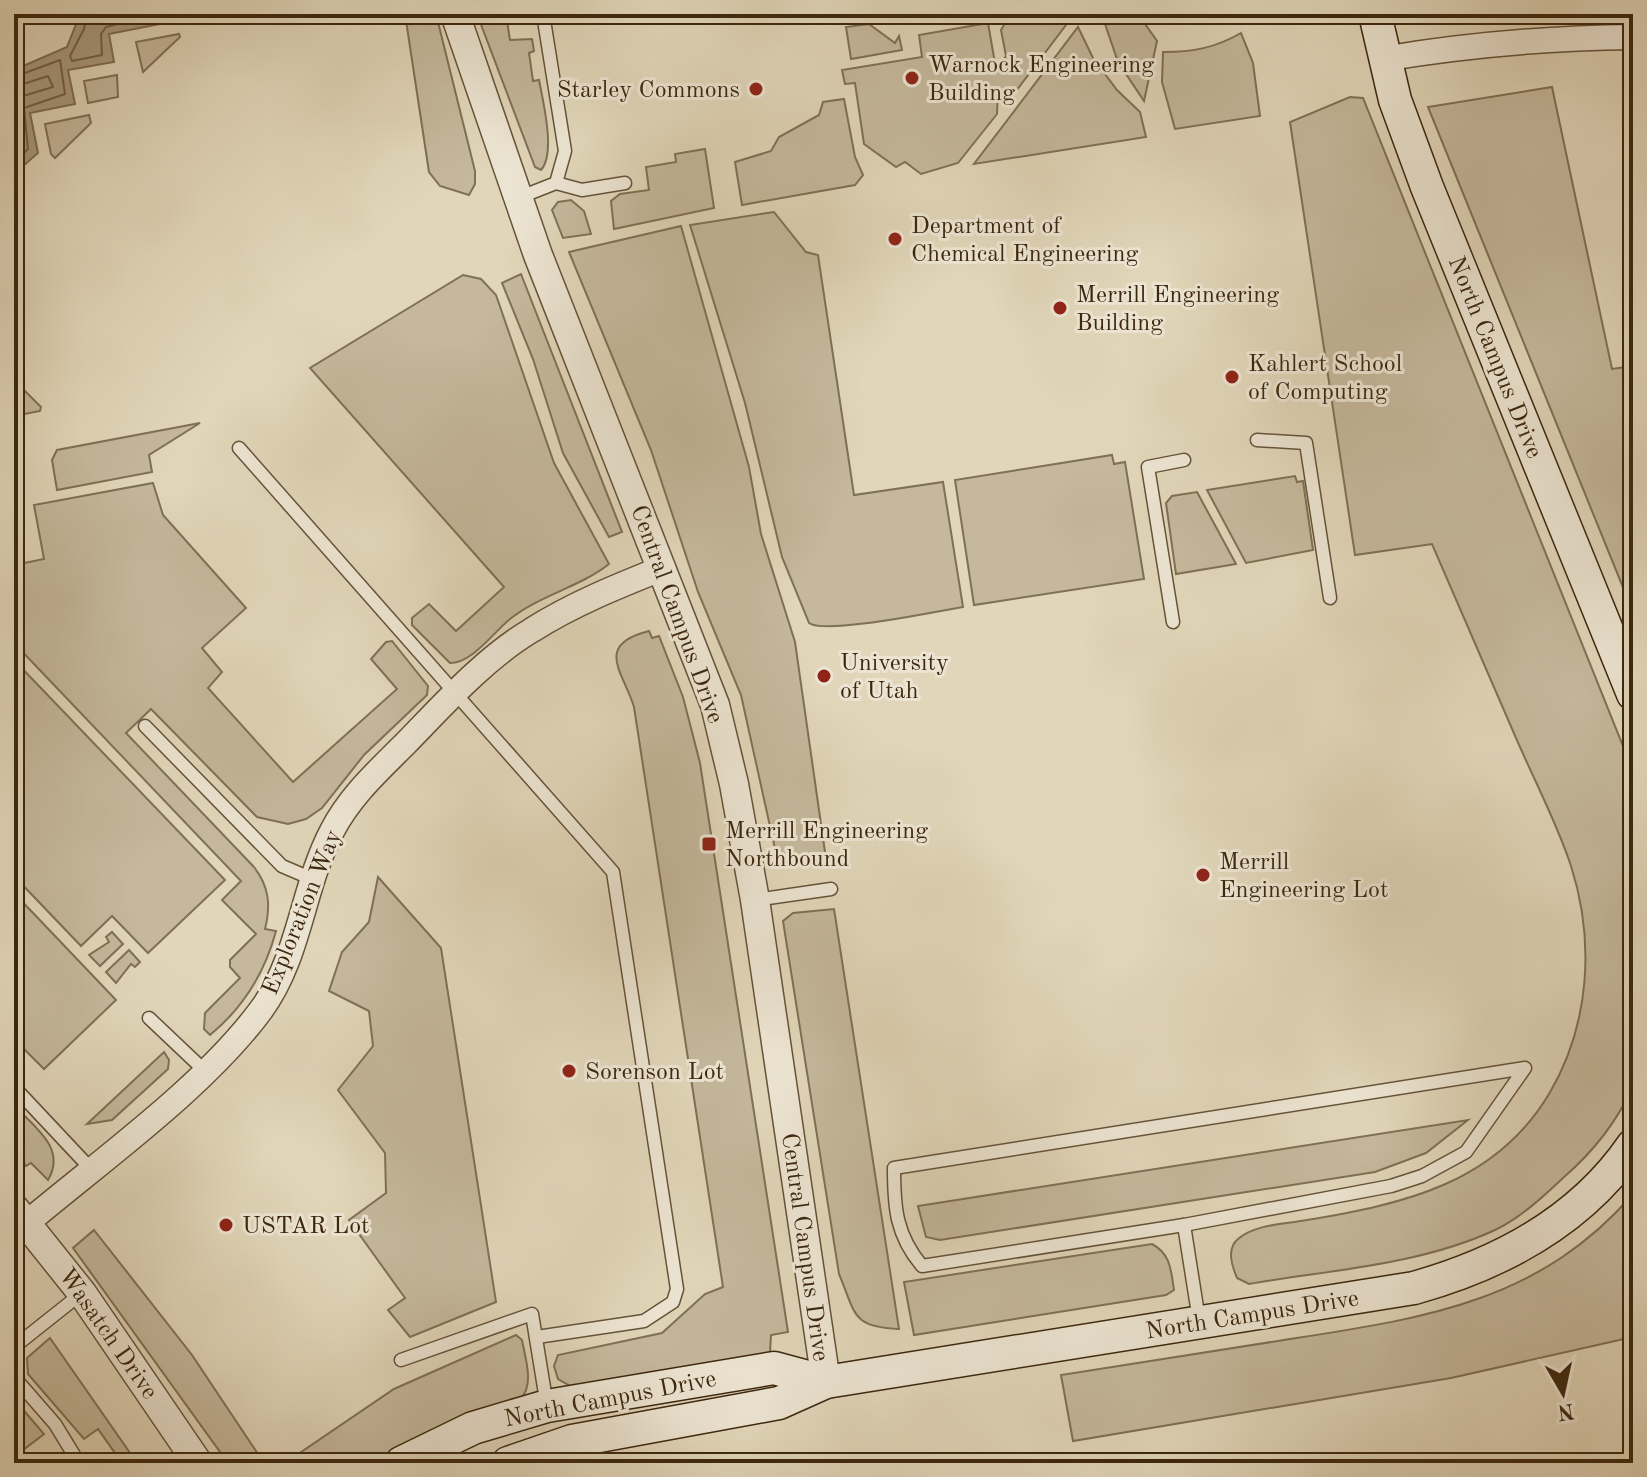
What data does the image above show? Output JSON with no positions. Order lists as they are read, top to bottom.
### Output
{
  "streets": {
    "main road": ["North Campus Drive"],
    "street": ["Central Campus Drive", "Exploration Way", "Wasatch Drive"]
  },
  "crossings": [
    ["North Campus Drive", "Central Campus Drive"],
    ["Central Campus Drive", "Exploration Way"],
    ["Exploration Way", "Wasatch Drive"]
  ],
  "places": {
    "other": [
      "Warnock Engineering Building",
      "Starley Commons",
      "Department of Chemical Engineering",
      "Merrill Engineering Building",
      "Kahlert School of Computing",
      "University of Utah",
      "Merrill Engineering Lot",
      "Sorenson Lot",
      "USTAR Lot"
    ],
    "transit": ["Merrill Engineering Northbound"]
  },
  "north": "bottom"
}
